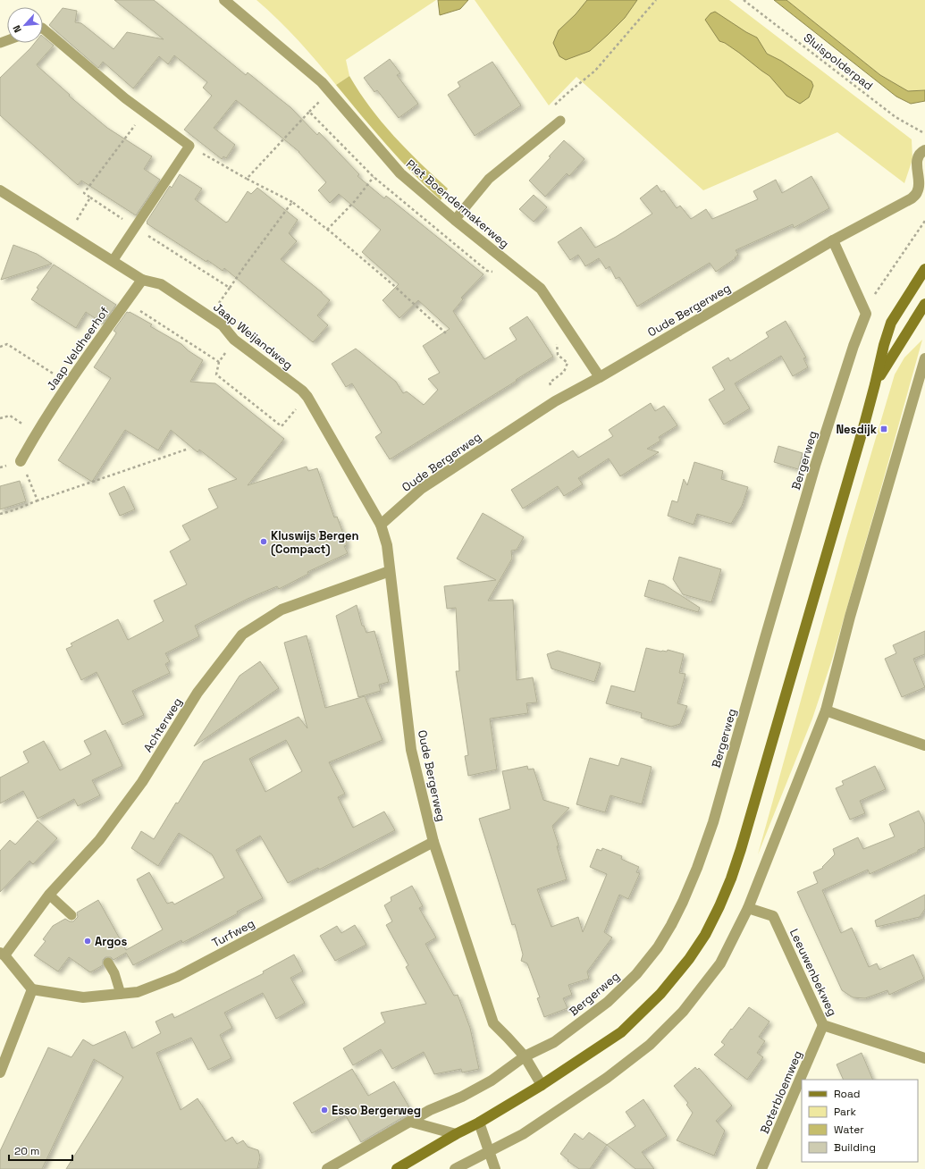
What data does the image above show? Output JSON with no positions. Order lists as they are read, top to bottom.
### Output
{
  "streets": {
    "street": [
      "Piet Boendermakerweg",
      "Oude Bergerweg",
      "Jaap Weijandweg",
      "Jaap Veldheerhof",
      "Bergerweg",
      "Achterweg",
      "Turfweg",
      "Leeuwenbekweg",
      "Boterbloemweg"
    ],
    "path": ["Sluispolderpad"]
  },
  "crossings": [
    ["Piet Boendermakerweg", "Oude Bergerweg"],
    ["Oude Bergerweg", "Jaap Weijandweg"],
    ["Oude Bergerweg", "Bergerweg"],
    ["Oude Bergerweg", "Achterweg"],
    ["Oude Bergerweg", "Turfweg"],
    ["Jaap Weijandweg", "Jaap Veldheerhof"],
    ["Leeuwenbekweg", "Boterbloemweg"]
  ],
  "places": {
    "transit": ["Nesdijk"],
    "other": ["Kluswijs Bergen (Compact)", "Argos", "Esso Bergerweg"]
  },
  "legend": [
    "Road",
    "Park",
    "Water",
    "Building"
  ],
  "scale_bar": "20 m",
  "north": "bottom left"
}
